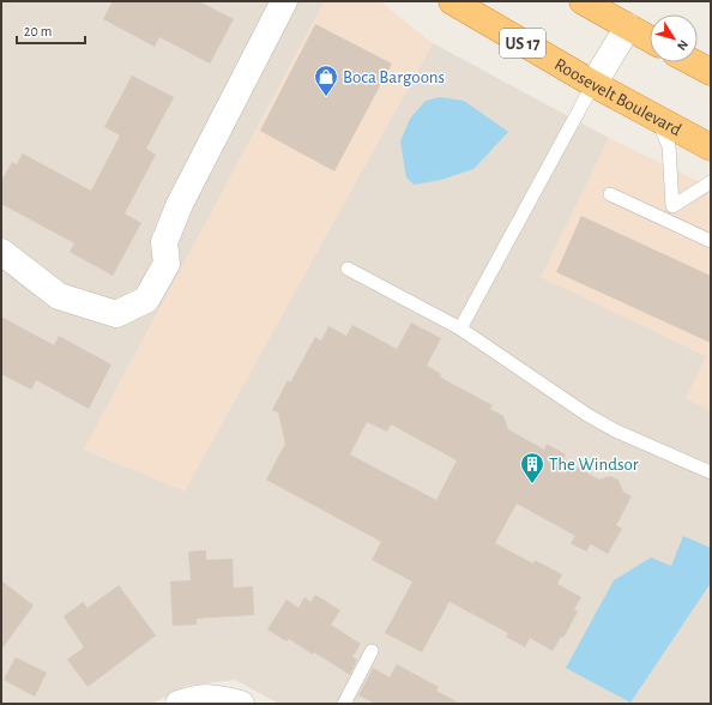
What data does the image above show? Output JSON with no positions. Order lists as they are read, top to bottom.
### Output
{
  "streets": {
    "highway": ["US 17", "Roosevelt Boulevard"]
  },
  "places": {
    "shop": ["Boca Bargoons"],
    "building": ["The Windsor"]
  },
  "scale_bar": "20 m",
  "north": "bottom right"
}
